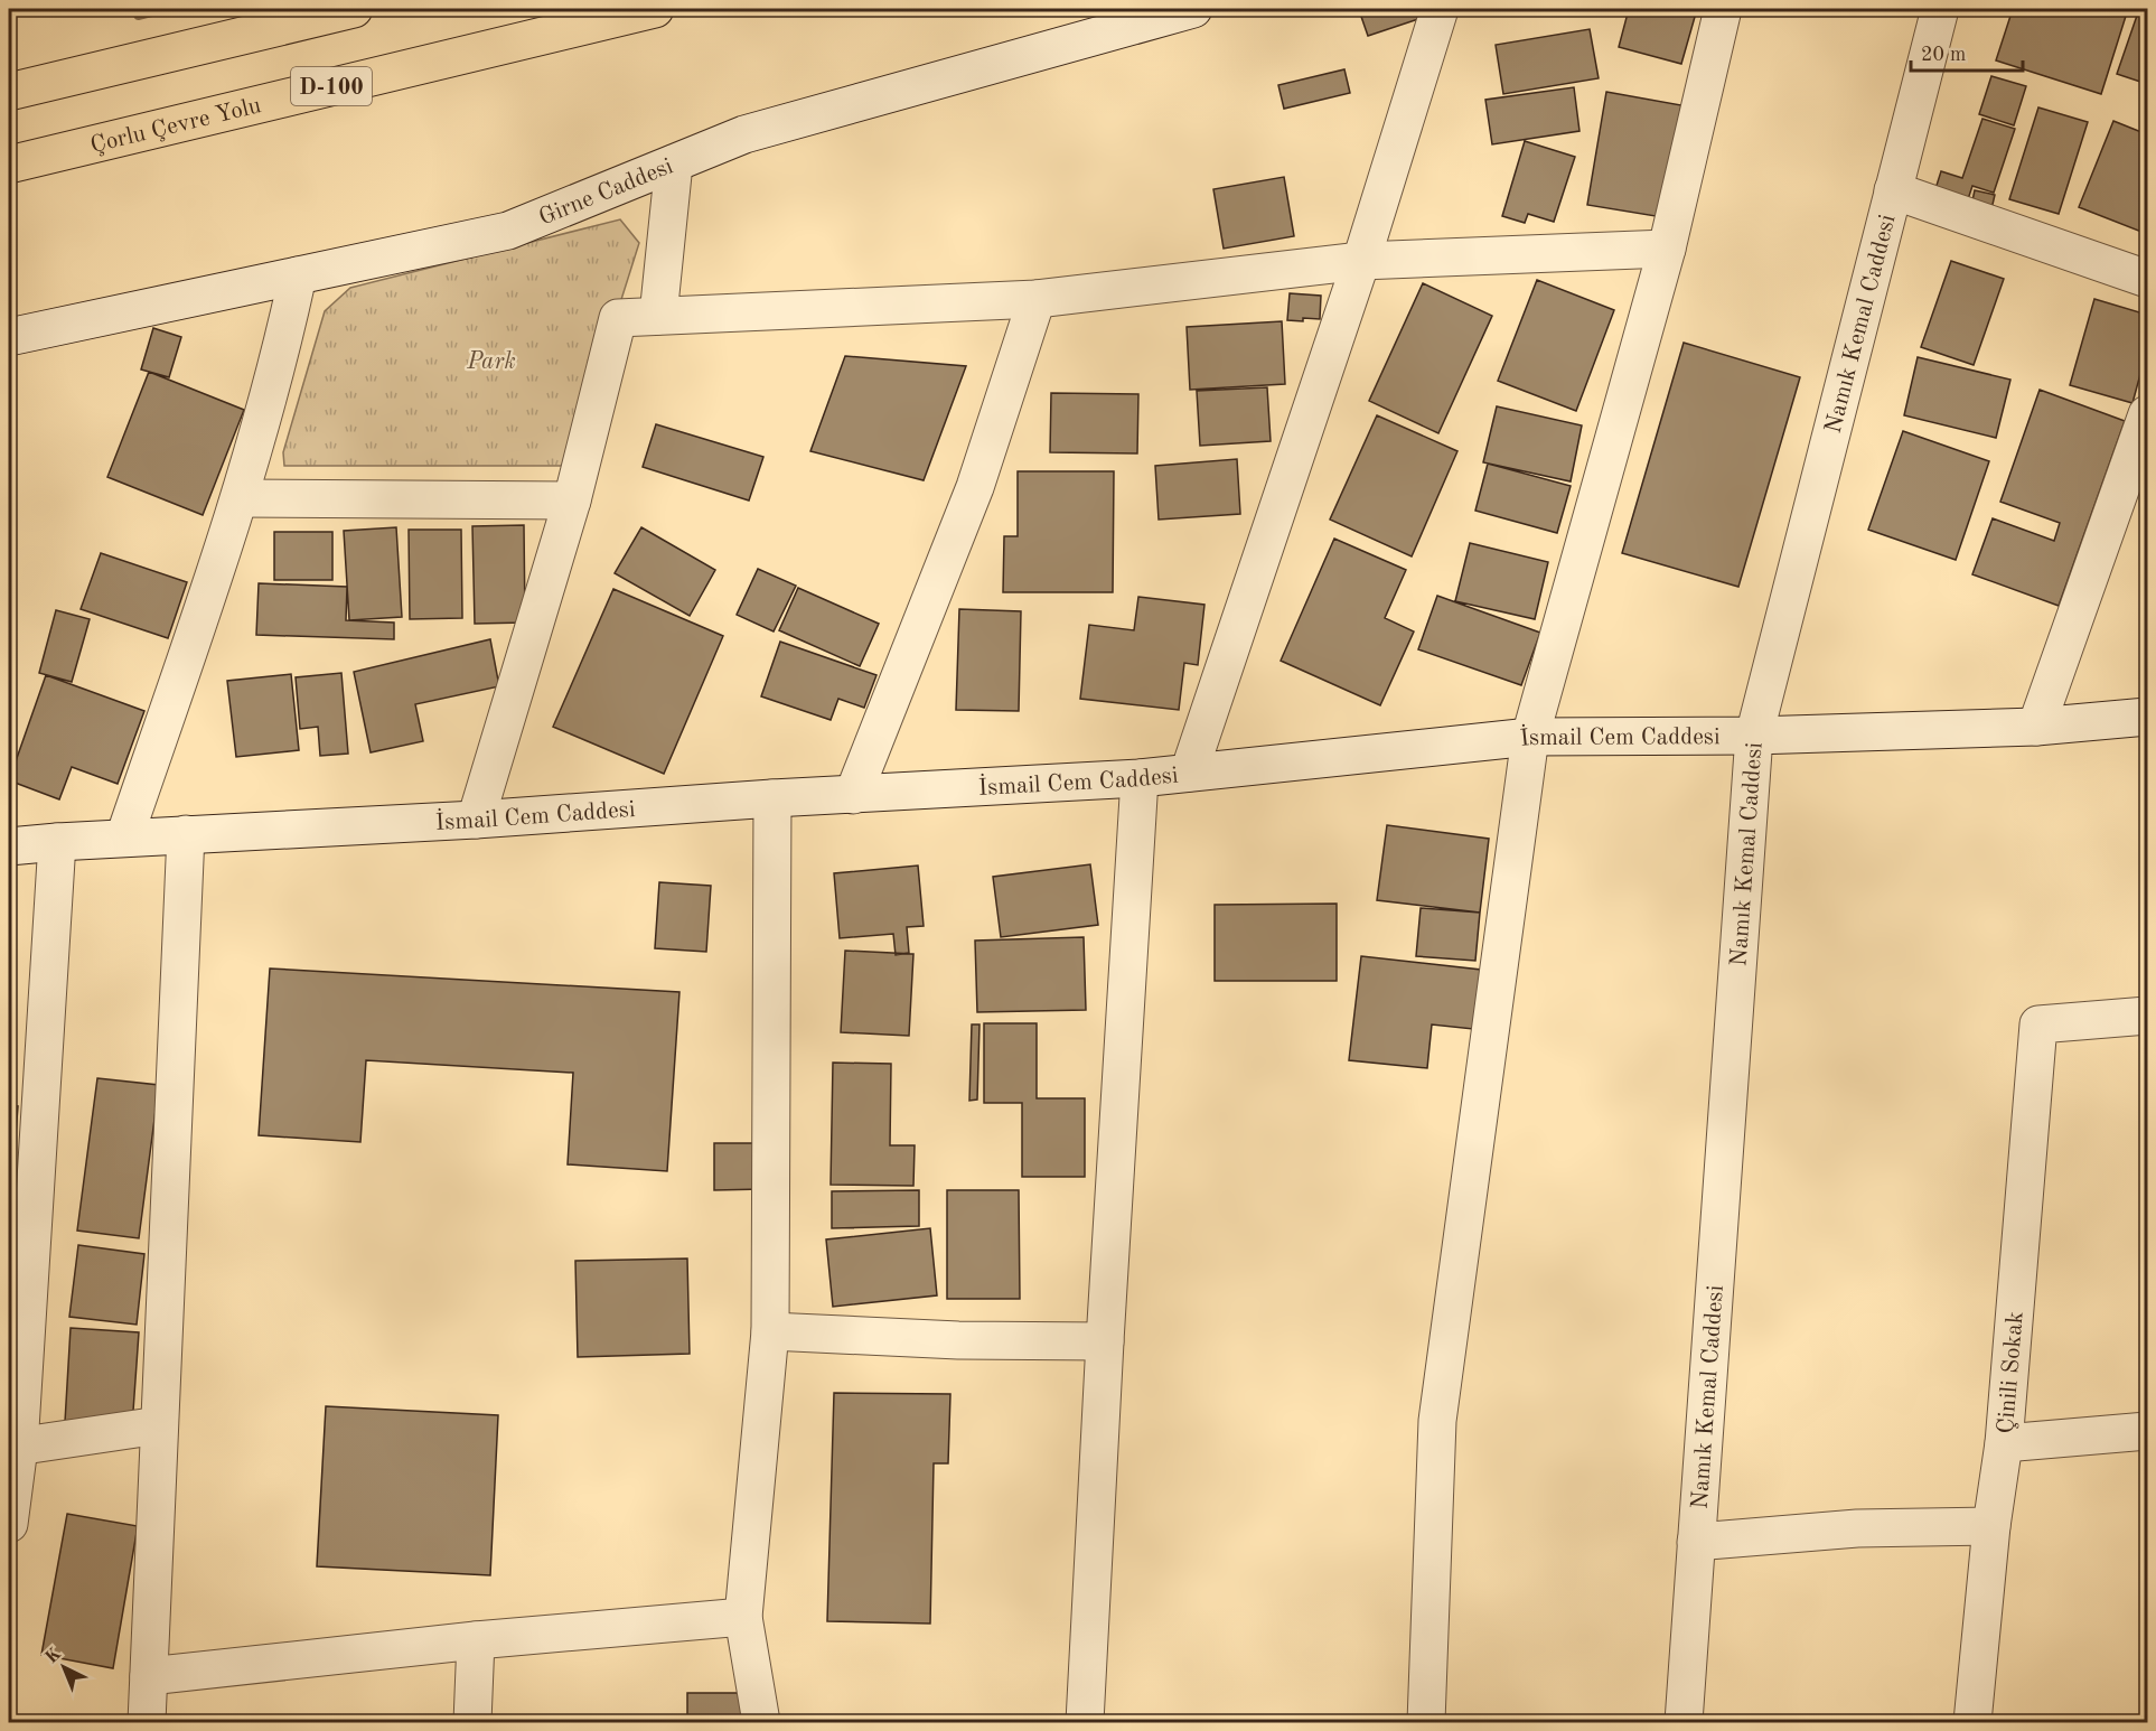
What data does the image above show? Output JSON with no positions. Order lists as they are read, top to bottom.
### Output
{
  "streets": {
    "highway": ["D-100", "Çorlu Çevre Yolu"],
    "street": [
      "Girne Caddesi",
      "Namık Kemal Caddesi",
      "İsmail Cem Caddesi",
      "Çinili Sokak"
    ]
  },
  "crossings": [
    ["Namık Kemal Caddesi", "İsmail Cem Caddesi"]
  ],
  "parks": ["Park"],
  "scale_bar": "20 m",
  "north": "top left"
}
